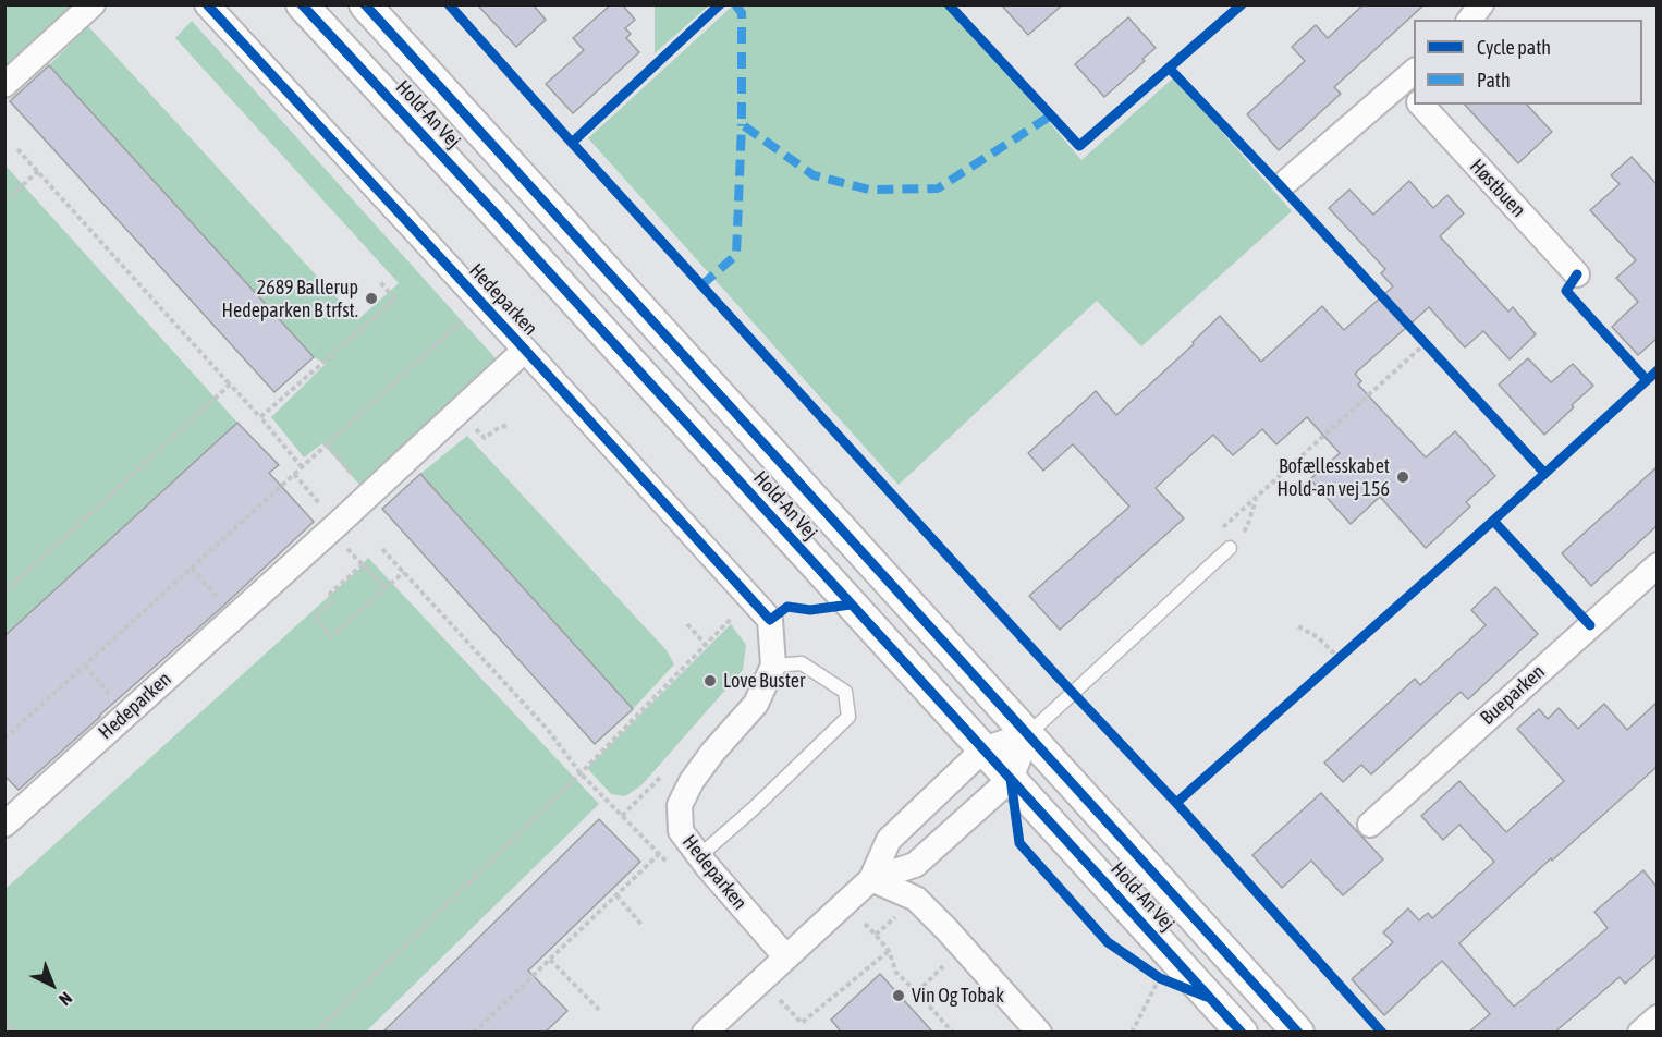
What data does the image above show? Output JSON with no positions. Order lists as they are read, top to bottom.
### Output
{
  "streets": {
    "street": [
      "Hold-An Vej",
      "Høstbuen",
      "Hedeparken",
      "Bueparken"
    ]
  },
  "places": [
    "2689 Ballerup Hedeparken B trfst.",
    "Bofællesskabet Hold-an vej 156",
    "Love Buster",
    "Vin Og Tobak"
  ],
  "legend": ["Cycle path", "Path"],
  "north": "bottom right"
}
